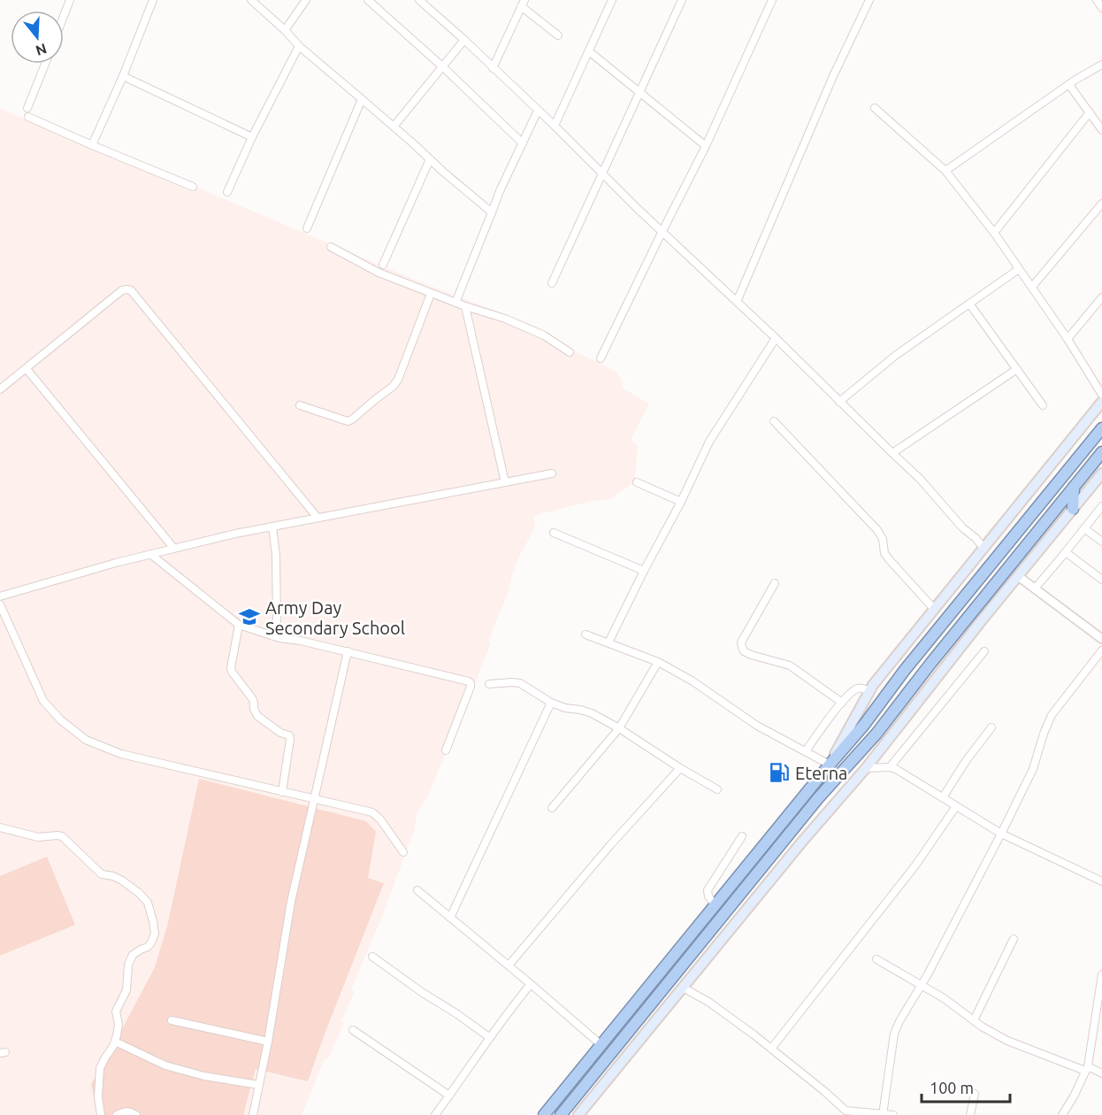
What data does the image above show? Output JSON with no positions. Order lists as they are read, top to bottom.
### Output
{
  "places": {
    "school or university": ["Army Day Secondary School"],
    "fuel station": ["Eterna"]
  },
  "scale_bar": "100 m",
  "north": "bottom"
}
